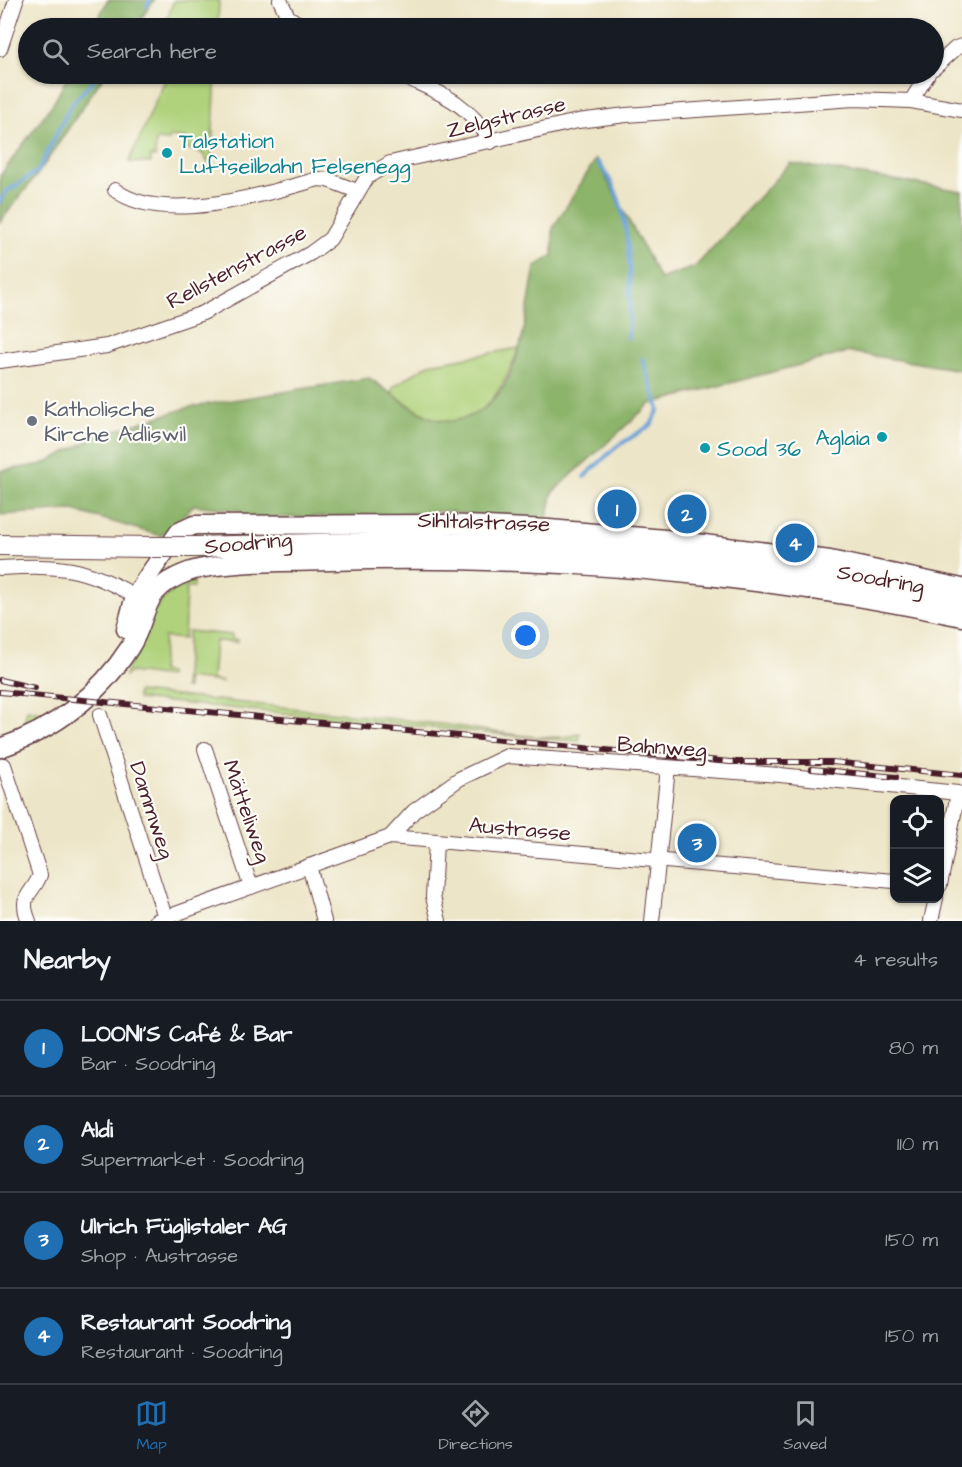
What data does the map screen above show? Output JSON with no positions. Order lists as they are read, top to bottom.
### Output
{
  "streets": {
    "main road": ["Sihltalstrasse"],
    "street": [
      "Zelgstrasse",
      "Rellstenstrasse",
      "Soodring",
      "Bahnweg",
      "Dammweg",
      "Mätteliweg",
      "Austrasse"
    ]
  },
  "crossings": [
    ["Zelgstrasse", "Rellstenstrasse"],
    ["Bahnweg", "Austrasse"],
    ["Dammweg", "Austrasse"],
    ["Mätteliweg", "Austrasse"]
  ],
  "places": [
    "Talstation Luftseilbahn Felsenegg",
    "Katholische Kirche Adliswil",
    "Aglaia",
    "Sood 36"
  ],
  "page": {
    "search": "Search here",
    "pins": [
      "1",
      "2",
      "4",
      "3"
    ],
    "heading": ["Nearby", "4 results"],
    "list": [
      {
        "mark": "1",
        "name": "LOONI'S Café & Bar",
        "note": "Bar · Soodring",
        "value": "80 m"
      },
      {
        "mark": "2",
        "name": "Aldi",
        "note": "Supermarket · Soodring",
        "value": "110 m"
      },
      {
        "mark": "3",
        "name": "Ulrich Füglistaler AG",
        "note": "Shop · Austrasse",
        "value": "150 m"
      },
      {
        "mark": "4",
        "name": "Restaurant Soodring",
        "note": "Restaurant · Soodring",
        "value": "150 m"
      }
    ],
    "nav": ["Map", "Directions", "Saved"]
  }
}
